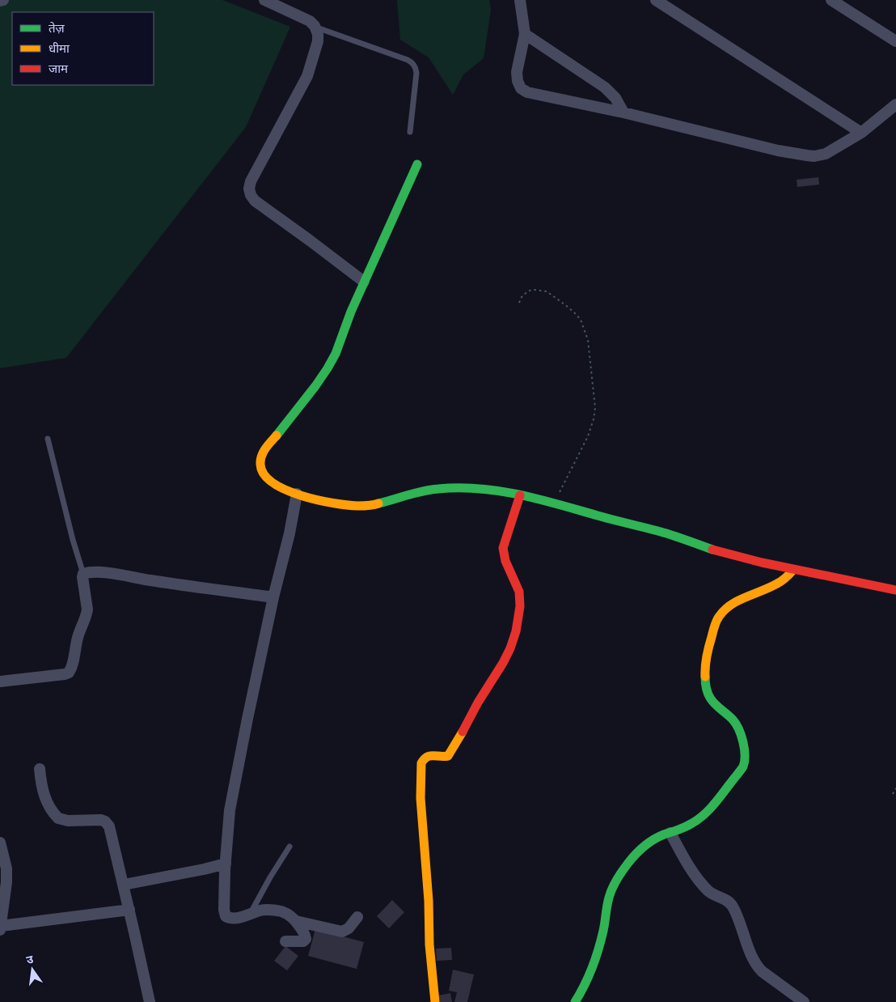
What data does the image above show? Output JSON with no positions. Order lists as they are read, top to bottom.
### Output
{
  "legend": ["तेज़", "धीमा", "जाम"],
  "north": "top"
}
